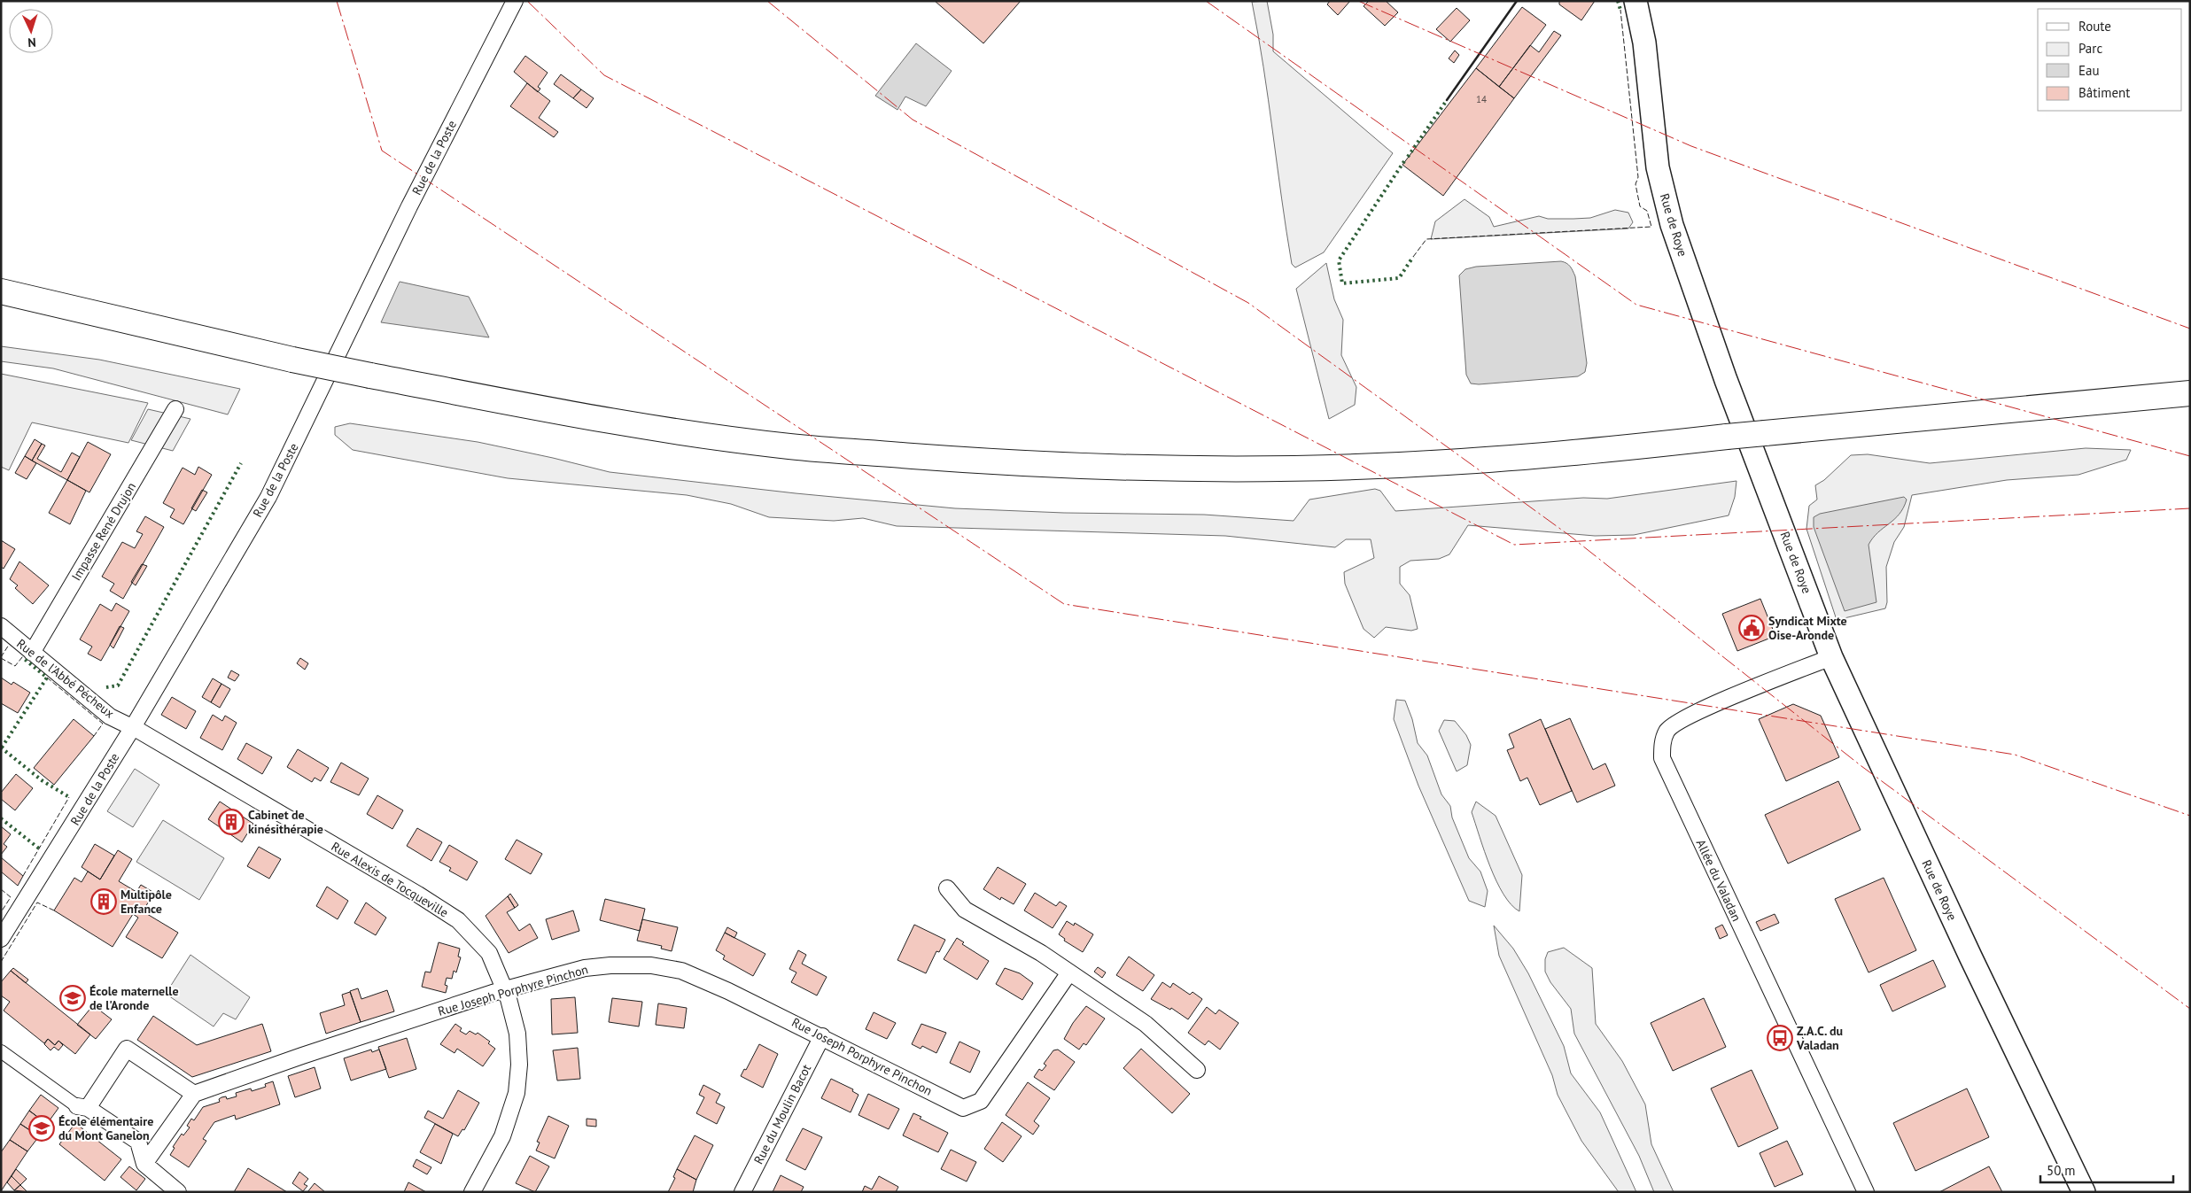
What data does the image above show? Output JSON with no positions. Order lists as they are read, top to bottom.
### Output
{
  "streets": {
    "main road": ["Rue de Roye"],
    "street": [
      "Rue de la Poste",
      "Impasse René Drujon",
      "Rue de l'Abbé Pécheux",
      "Rue Alexis de Tocqueville",
      "Allée du Valadan",
      "Rue Joseph Porphyre Pinchon",
      "Rue du Moulin Bacot"
    ]
  },
  "crossings": [
    ["Rue de la Poste", "Rue de l'Abbé Pécheux"],
    ["Rue de la Poste", "Rue Alexis de Tocqueville"],
    ["Rue de Roye", "Allée du Valadan"],
    ["Impasse René Drujon", "Rue de l'Abbé Pécheux"],
    ["Rue de l'Abbé Pécheux", "Rue Alexis de Tocqueville"],
    ["Rue Alexis de Tocqueville", "Rue Joseph Porphyre Pinchon"],
    ["Rue Joseph Porphyre Pinchon", "Rue du Moulin Bacot"]
  ],
  "places": {
    "public building": ["Syndicat Mixte Oise-Aronde"],
    "building": ["Cabinet de kinésithérapie", "Multipôle Enfance"],
    "school or university": ["École maternelle de l'Aronde", "École élémentaire du Mont Ganelon"],
    "bus stop": ["Z.A.C. du Valadan"]
  },
  "house_numbers": ["14"],
  "legend": [
    "Route",
    "Parc",
    "Eau",
    "Bâtiment"
  ],
  "scale_bar": "50 m",
  "north": "bottom"
}
